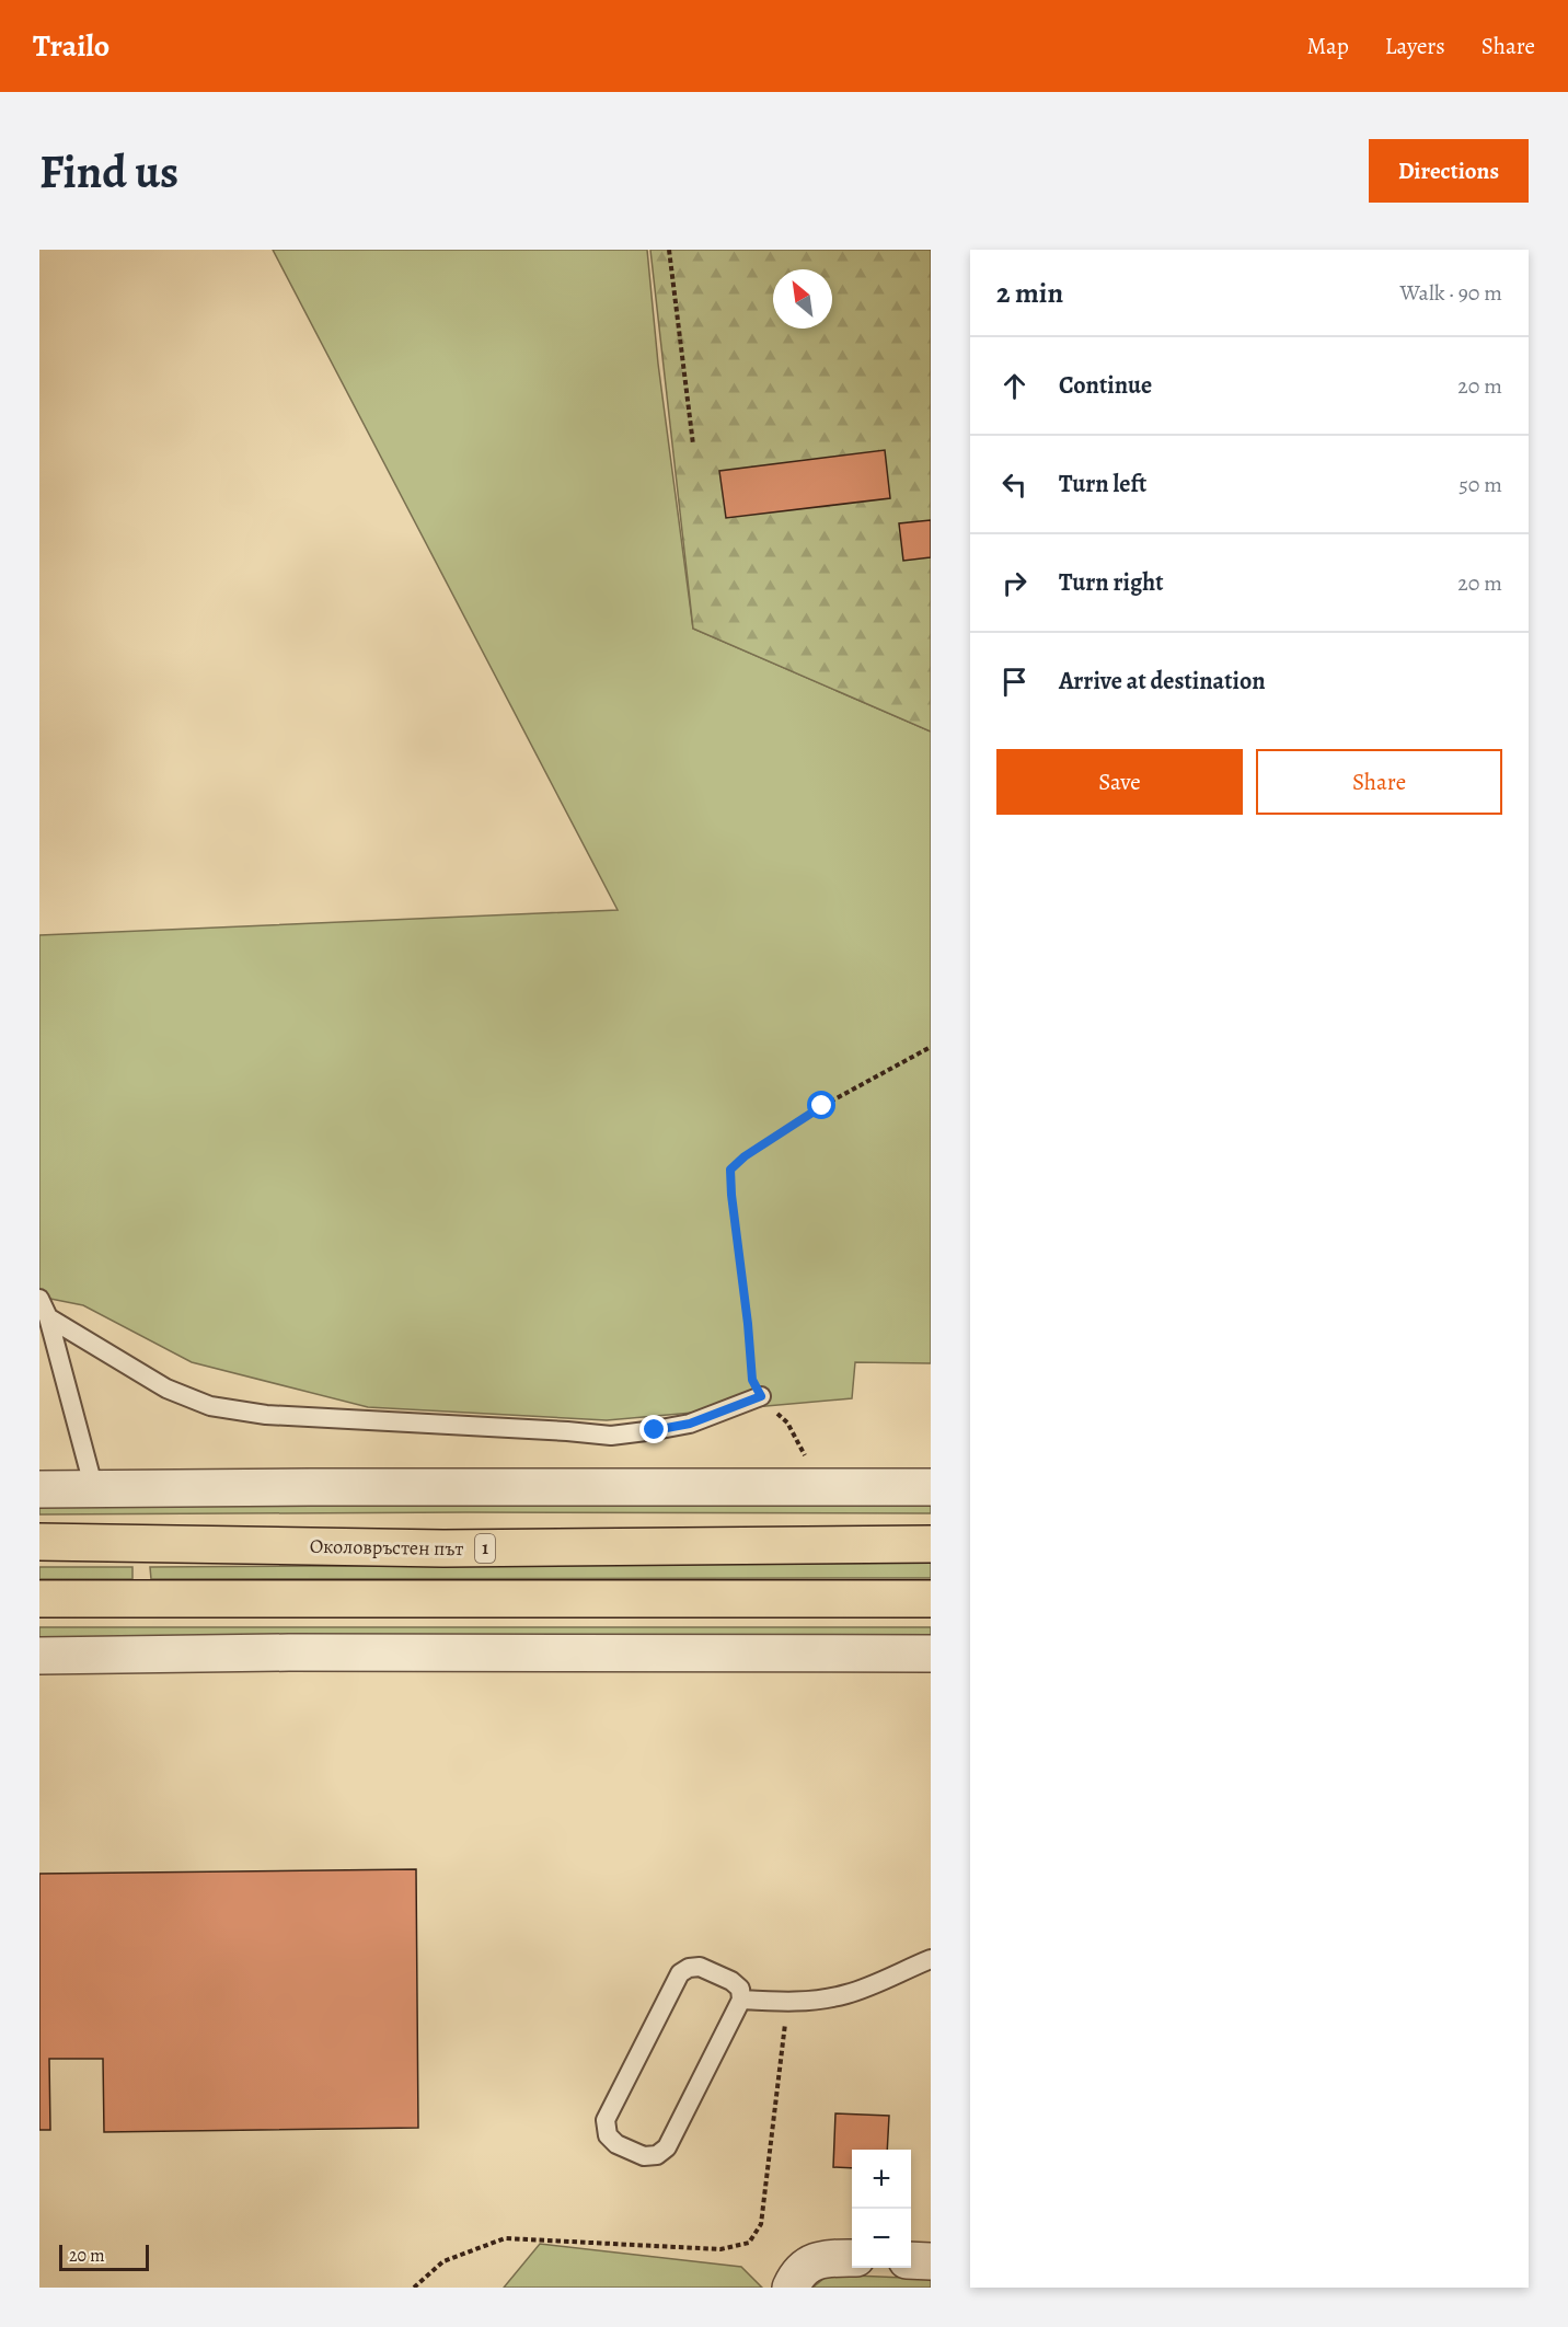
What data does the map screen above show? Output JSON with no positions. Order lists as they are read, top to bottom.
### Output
{
  "streets": {
    "highway": ["Околовръстен път", "1"]
  },
  "scale_bar": "20 m",
  "north": "top left",
  "page": {
    "header": "Trailo",
    "nav": ["Map", "Layers", "Share"],
    "buttons": [
      "Directions",
      ["Save", "Share"]
    ],
    "title": "Find us",
    "heading": ["2 min", "Walk · 90 m"],
    "list": [
      ["Continue", "20 m"],
      ["Turn left", "50 m"],
      ["Turn right", "20 m"],
      "Arrive at destination"
    ],
    "map_buttons": ["+", "−"],
    "scale": "20 m"
  }
}
